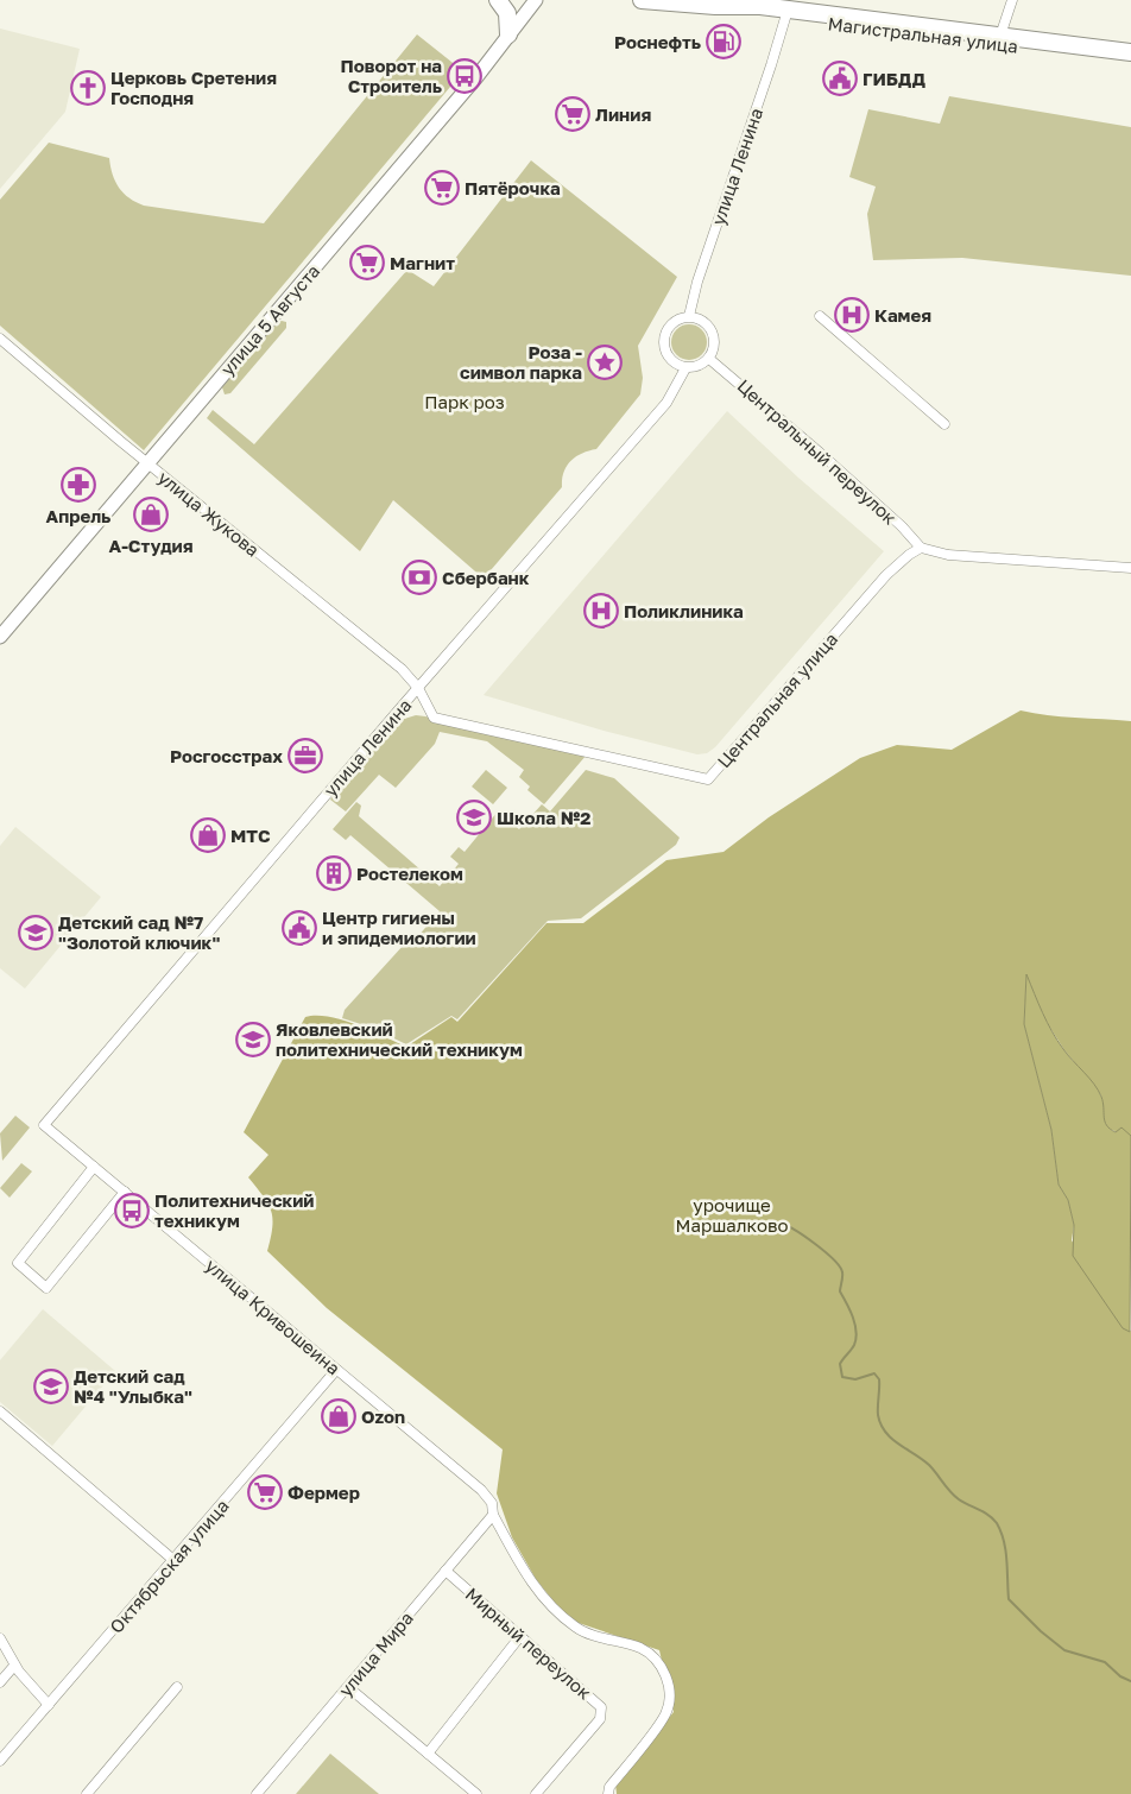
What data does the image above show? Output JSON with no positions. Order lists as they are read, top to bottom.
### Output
{
  "streets": {
    "highway": ["Магистральная улица"],
    "street": [
      "улица Ленина",
      "улица 5 Августа",
      "Центральный переулок",
      "улица Жукова",
      "Центральная улица",
      "улица Кривошеина",
      "Октябрьская улица",
      "Мирный переулок",
      "улица Мира"
    ]
  },
  "crossings": [
    ["Магистральная улица", "улица Ленина"],
    ["улица Ленина", "Центральный переулок"],
    ["улица Ленина", "улица Жукова"],
    ["улица Ленина", "Центральная улица"],
    ["улица Ленина", "улица Кривошеина"],
    ["улица 5 Августа", "улица Жукова"],
    ["Центральный переулок", "Центральная улица"],
    ["улица Жукова", "Центральная улица"],
    ["улица Кривошеина", "Октябрьская улица"],
    ["улица Кривошеина", "улица Мира"],
    ["Мирный переулок", "улица Мира"]
  ],
  "parks": ["Парк роз", "урочище Маршалково"],
  "places": {
    "fuel station": ["Роснефть"],
    "bus stop": ["Поворот на Строитель", "Политехнический техникум"],
    "public building": ["ГИБДД", "Центр гигиены и эпидемиологии"],
    "church": ["Церковь Сретения Господня"],
    "supermarket": [
      "Линия",
      "Пятёрочка",
      "Магнит",
      "Фермер"
    ],
    "hospital": ["Камея", "Поликлиника"],
    "place": ["Роза - символ парка"],
    "pharmacy": ["Апрель"],
    "shop": ["А-Студия", "МТС", "Ozon"],
    "bank": ["Сбербанк"],
    "office": ["Росгосстрах"],
    "school or university": [
      "Школа №2",
      "Детский сад №7 \"Золотой ключик\"",
      "Яковлевский политехнический техникум",
      "Детский сад №4 \"Улыбка\""
    ],
    "building": ["Ростелеком"]
  }
}
